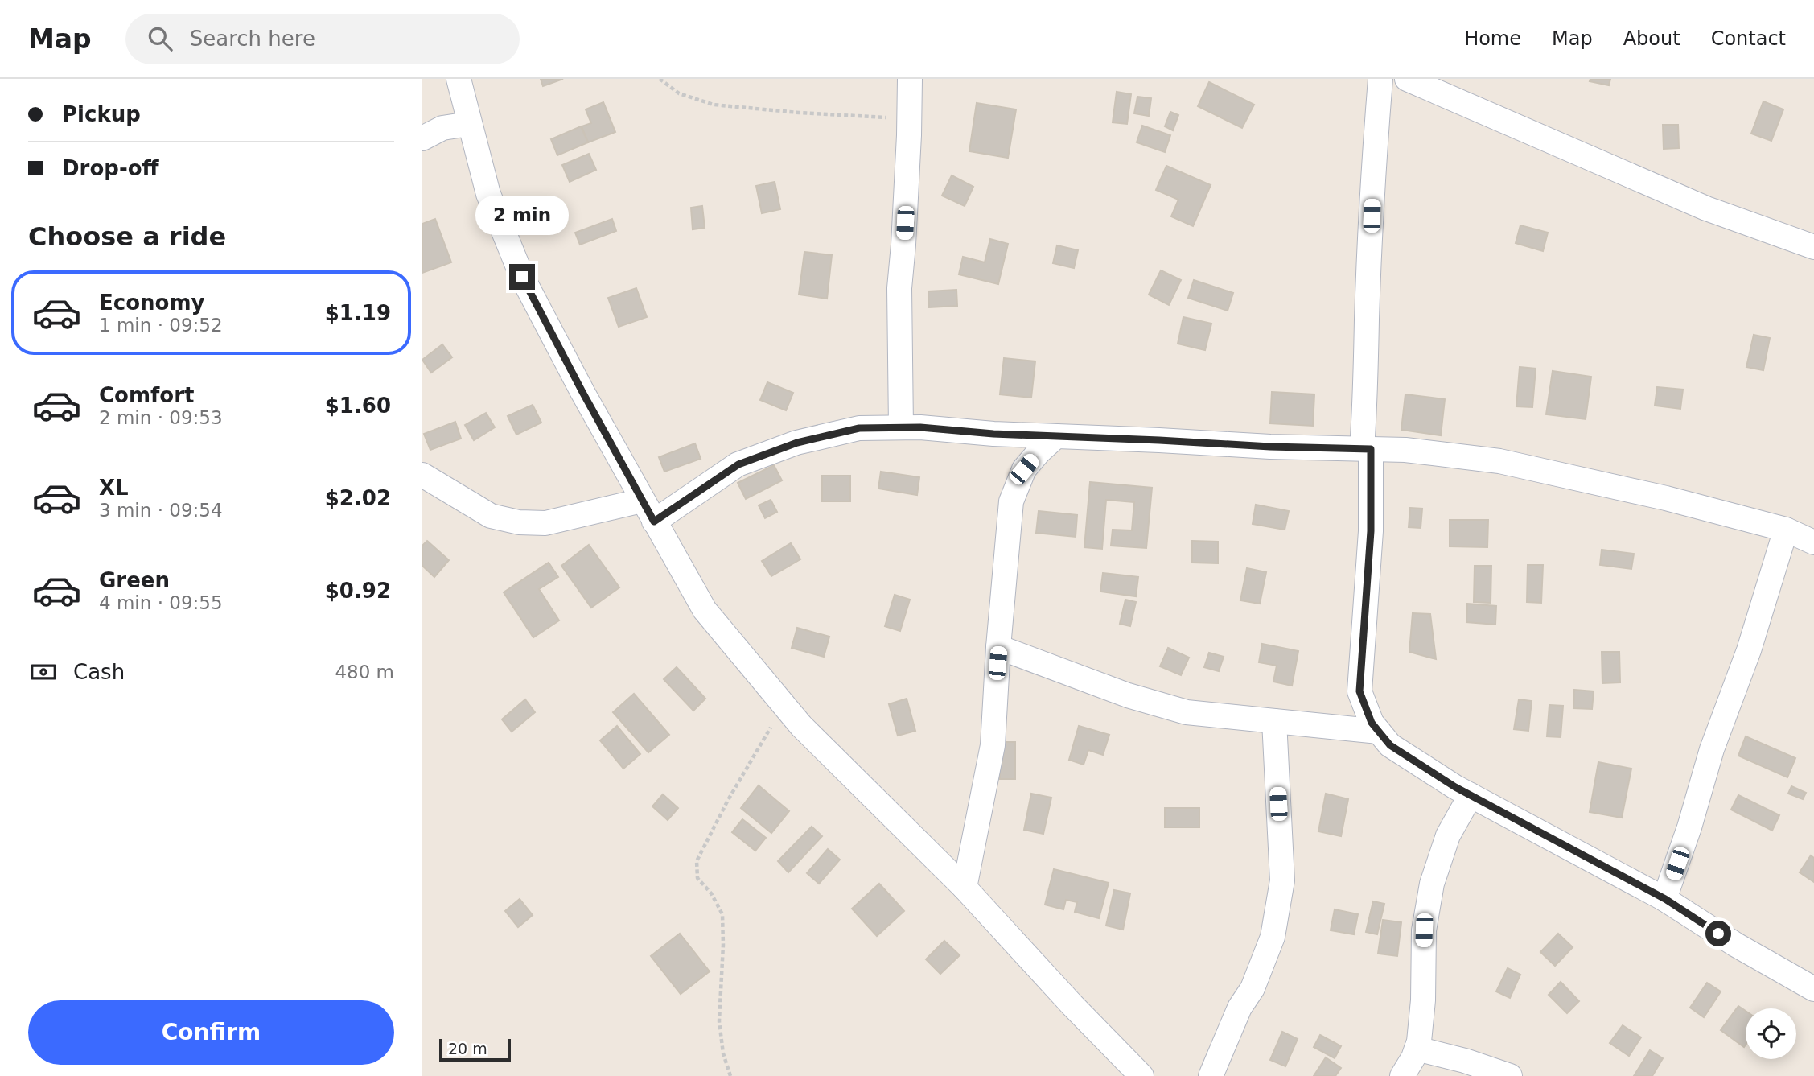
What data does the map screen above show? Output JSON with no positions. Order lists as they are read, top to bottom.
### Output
{
  "scale_bar": "20 m",
  "page": {
    "header": "Map",
    "search": "Search here",
    "nav": [
      "Home",
      "Map",
      "About",
      "Contact"
    ],
    "banner": ["Pickup", "Drop-off"],
    "bubble": "2 min",
    "heading": "Choose a ride",
    "list": [
      {
        "name": "Economy",
        "note": "1 min · 09:52",
        "value": "$1.19"
      },
      {
        "name": "Comfort",
        "note": "2 min · 09:53",
        "value": "$1.60"
      },
      {
        "name": "XL",
        "note": "3 min · 09:54",
        "value": "$2.02"
      },
      {
        "name": "Green",
        "note": "4 min · 09:55",
        "value": "$0.92"
      }
    ],
    "pay": ["Cash", "480 m"],
    "buttons": "Confirm",
    "scale": "20 m"
  }
}
